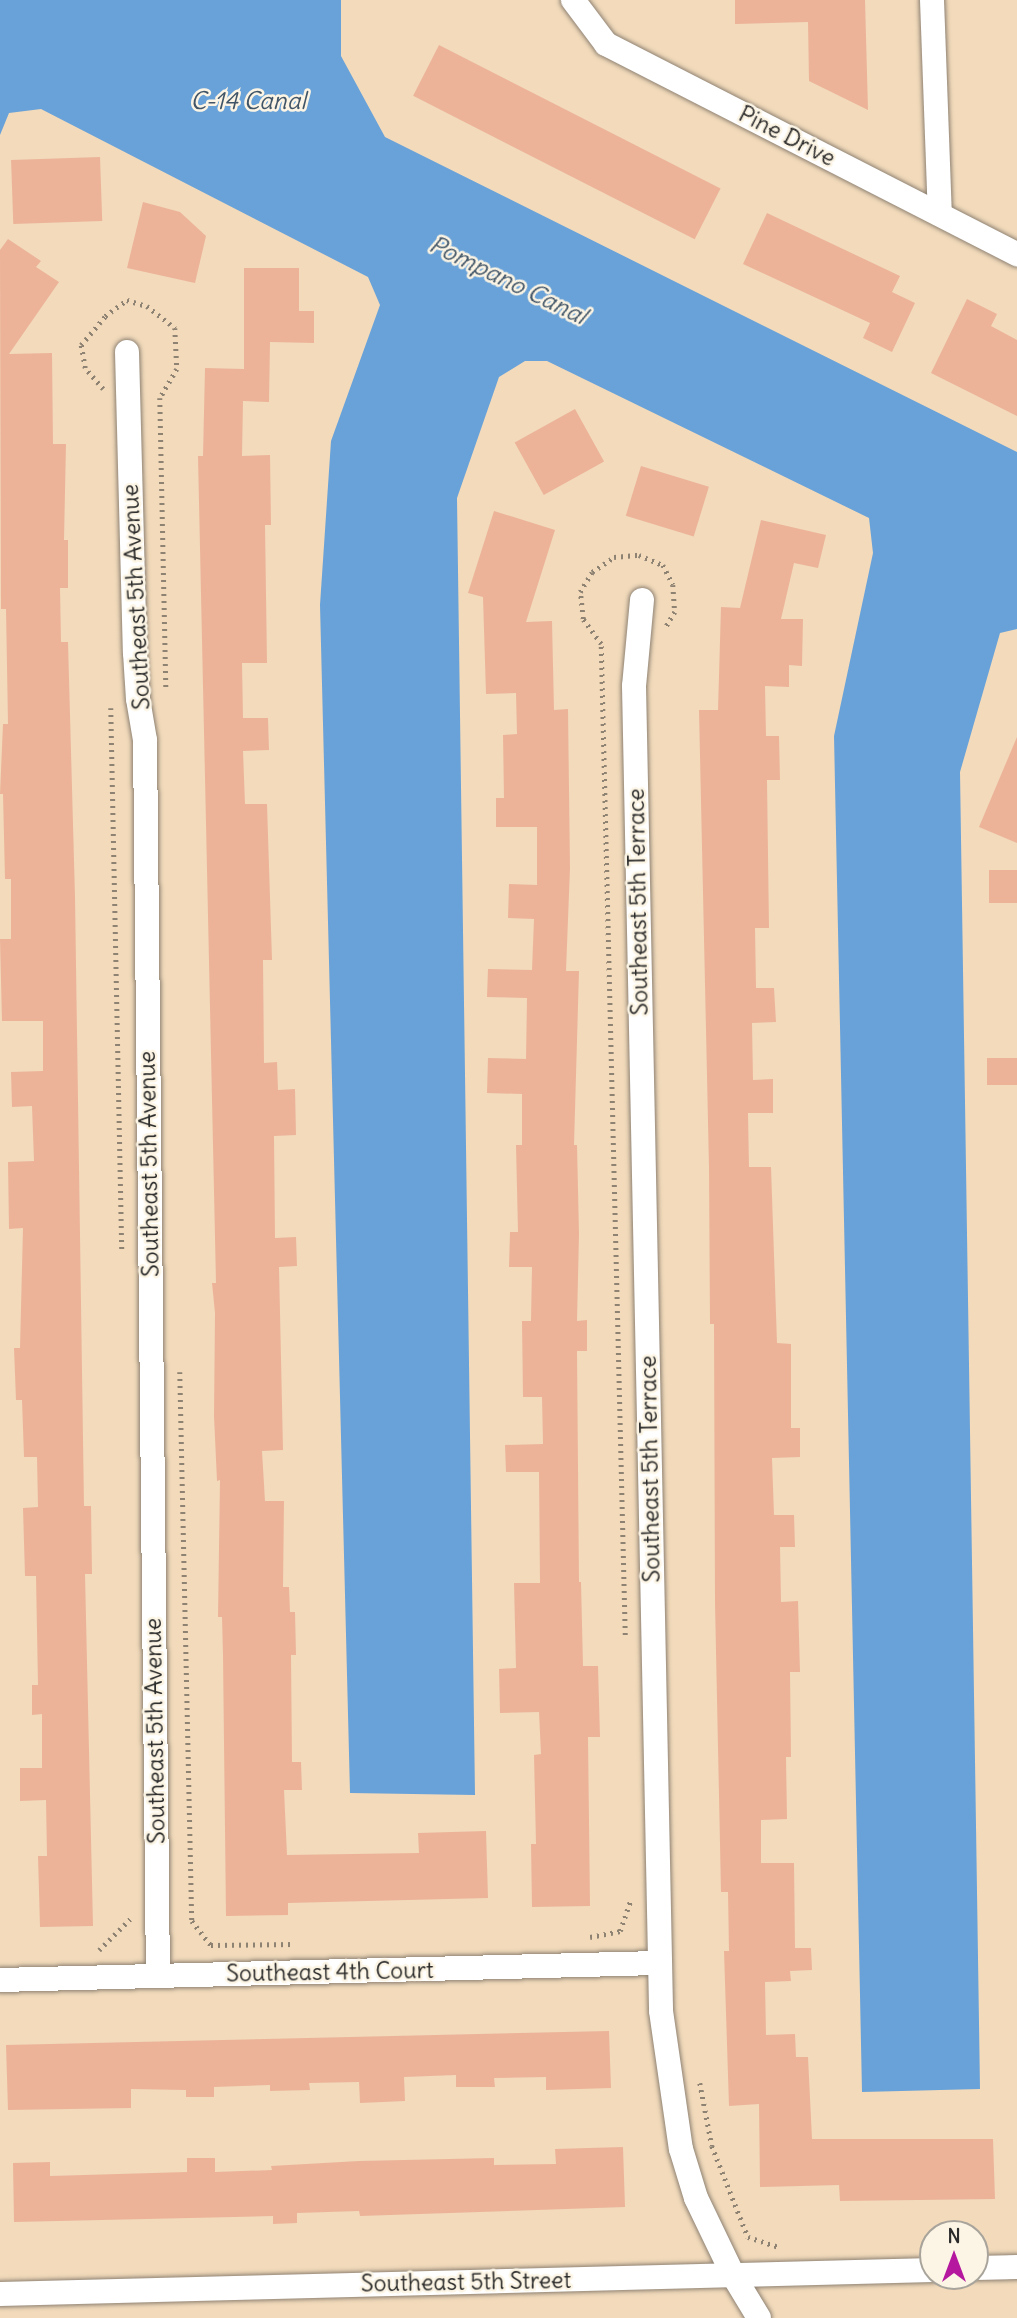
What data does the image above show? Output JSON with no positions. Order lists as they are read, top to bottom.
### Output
{
  "streets": {
    "street": [
      "Pine Drive",
      "Southeast 5th Avenue",
      "Southeast 5th Terrace",
      "Southeast 4th Court",
      "Southeast 5th Street"
    ]
  },
  "crossings": [
    ["Southeast 5th Avenue", "Southeast 4th Court"],
    ["Southeast 5th Terrace", "Southeast 4th Court"],
    ["Southeast 5th Terrace", "Southeast 5th Street"]
  ],
  "water": ["C-14 Canal", "Pompano Canal"],
  "north": "top"
}
